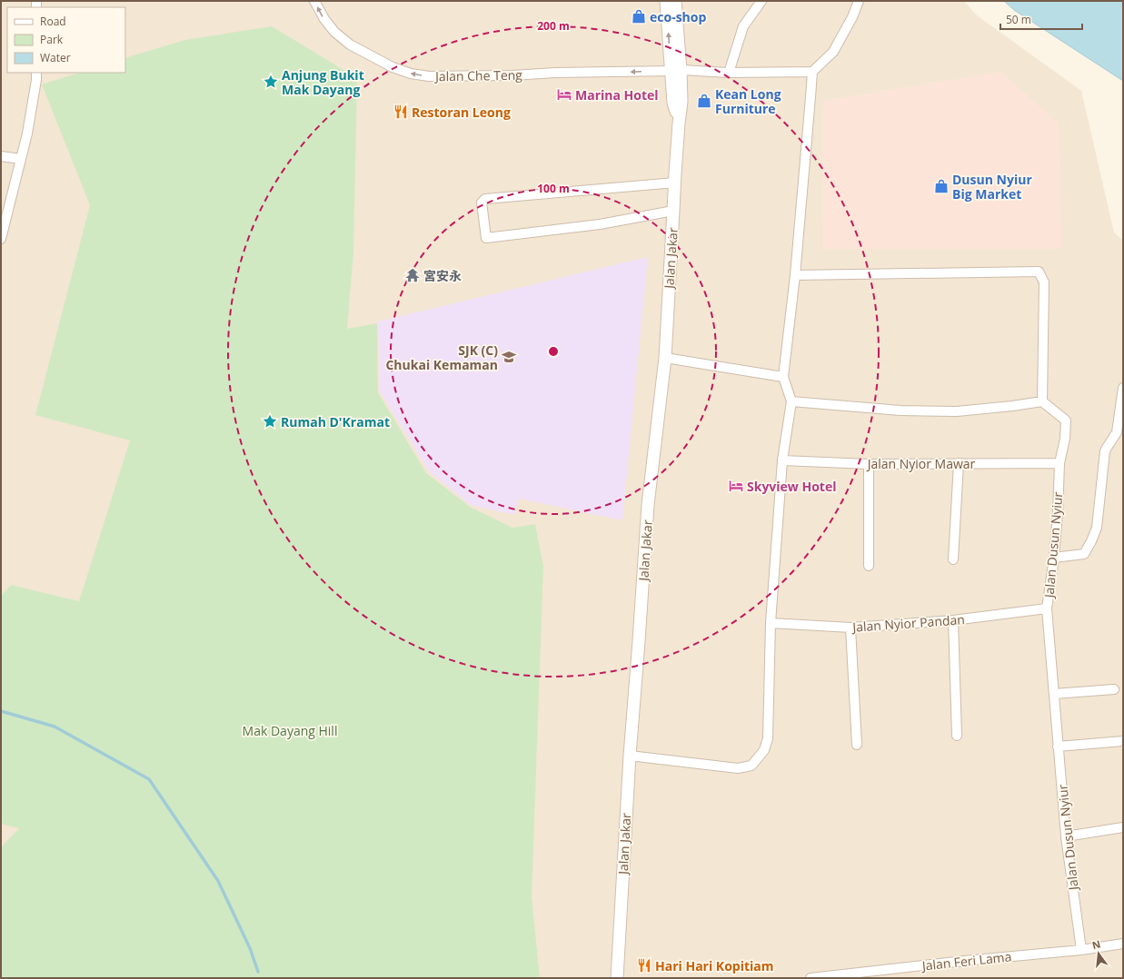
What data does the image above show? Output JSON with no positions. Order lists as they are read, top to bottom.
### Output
{
  "streets": {
    "main road": ["Jalan Jakar"],
    "street": [
      "Jalan Che Teng",
      "Jalan Nyior Mawar",
      "Jalan Dusun Nyiur",
      "Jalan Nyior Pandan",
      "Jalan Feri Lama"
    ]
  },
  "crossings": [
    ["Jalan Che Teng", "Jalan Jakar"],
    ["Jalan Nyior Mawar", "Jalan Dusun Nyiur"],
    ["Jalan Dusun Nyiur", "Jalan Nyior Pandan"],
    ["Jalan Dusun Nyiur", "Jalan Feri Lama"]
  ],
  "one_way": ["Jalan Che Teng"],
  "parks": ["Mak Dayang Hill"],
  "places": {
    "shop": ["eco-shop", "Kean Long Furniture", "Dusun Nyiur Big Market"],
    "place": ["Anjung Bukit Mak Dayang", "Rumah D'Kramat"],
    "hotel": ["Marina Hotel", "Skyview Hotel"],
    "restaurant": ["Restoran Leong", "Hari Hari Kopitiam"],
    "temple": ["宮安永"],
    "school or university": ["SJK (C) Chukai Kemaman"]
  },
  "legend": ["Road", "Park", "Water"],
  "scale_bar": "50 m",
  "north": "top",
  "rings": ["200 m", "100 m"]
}
